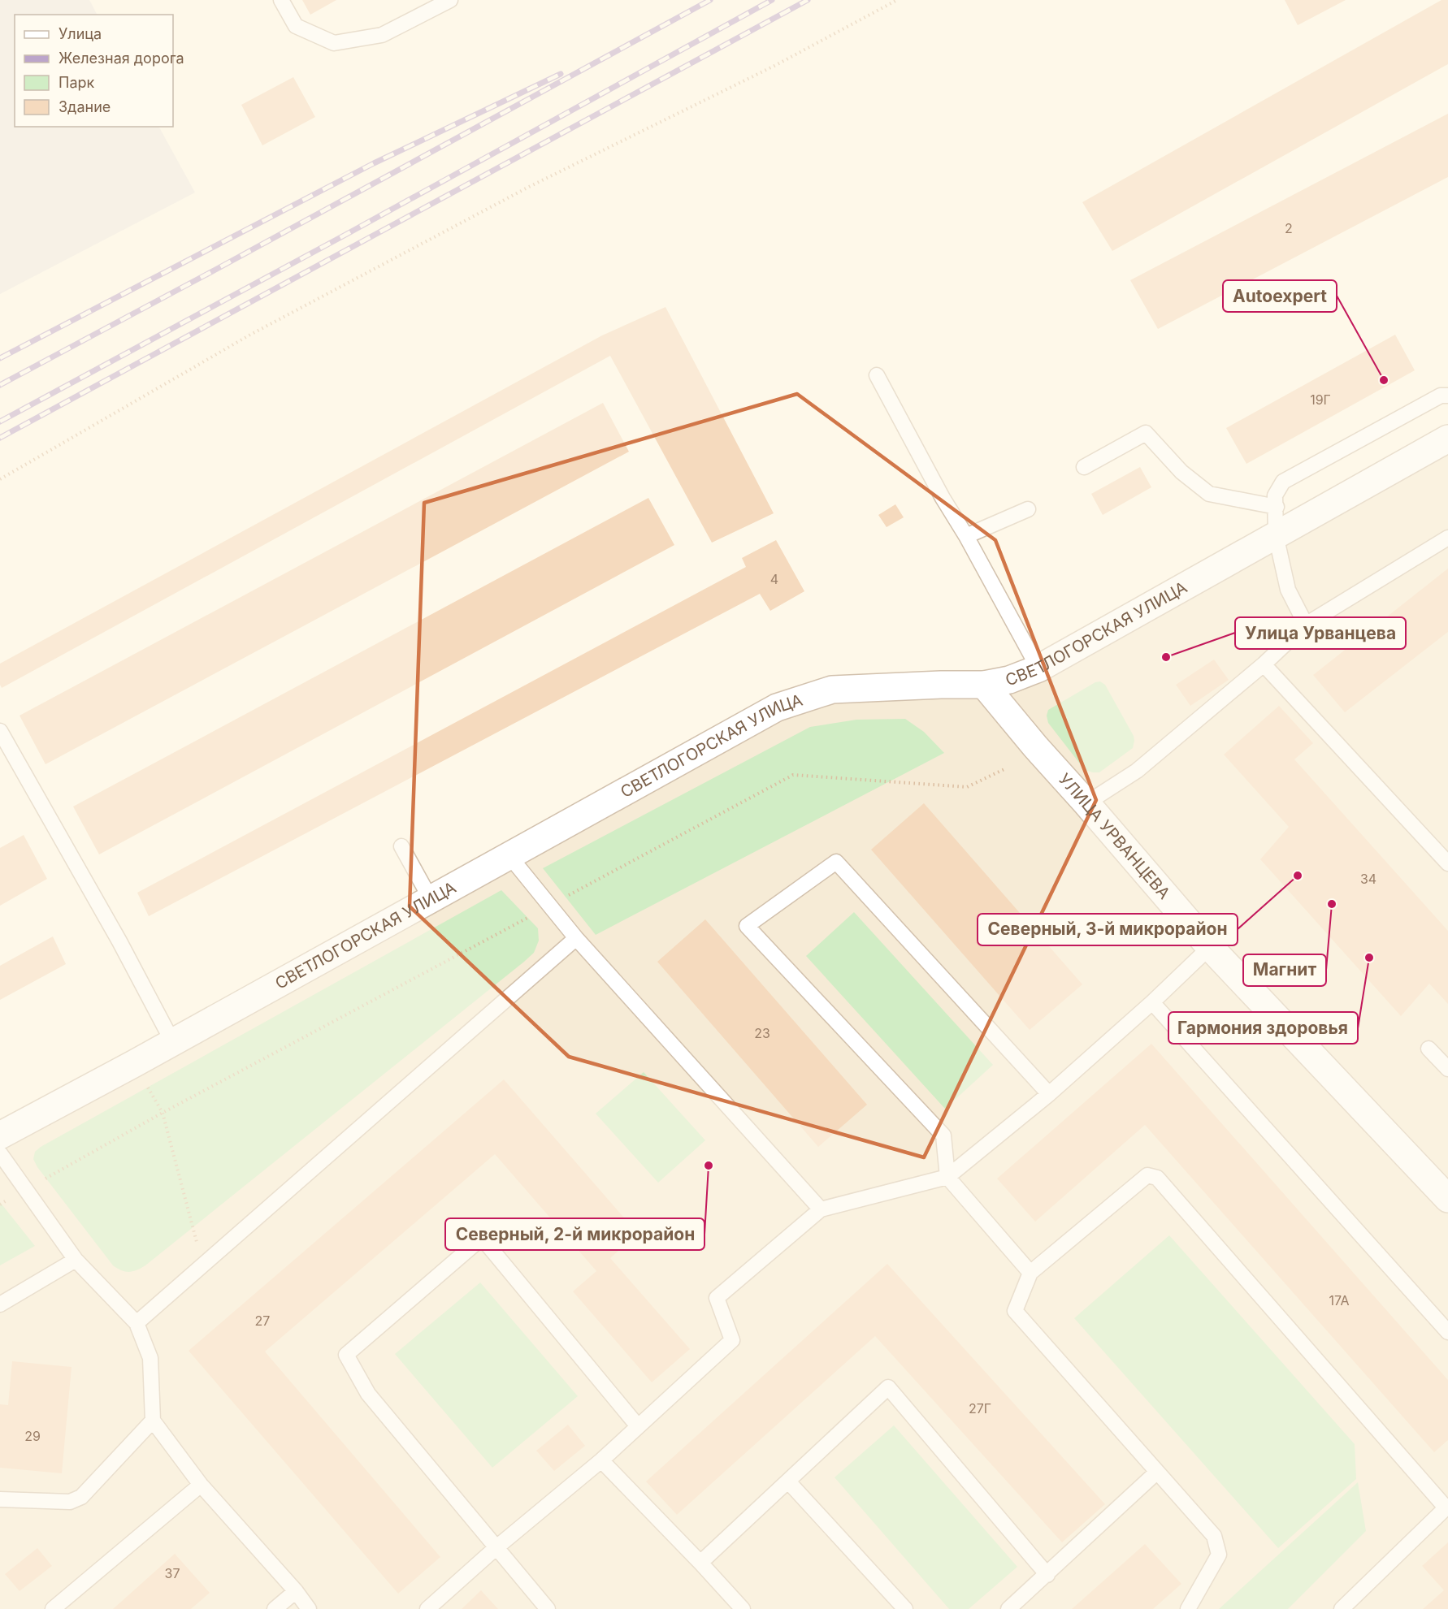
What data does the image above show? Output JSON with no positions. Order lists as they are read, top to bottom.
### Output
{
  "streets": {
    "street": ["СВЕТЛОГОРСКАЯ УЛИЦА", "УЛИЦА УРВАНЦЕВА"]
  },
  "crossings": [
    ["СВЕТЛОГОРСКАЯ УЛИЦА", "УЛИЦА УРВАНЦЕВА"]
  ],
  "places": [
    "Autoexpert",
    "Улица Урванцева",
    "Северный, 3-й микрорайон",
    "Магнит",
    "Гармония здоровья",
    "Северный, 2-й микрорайон"
  ],
  "house_numbers": [
    "2",
    "19Г",
    "4",
    "34",
    "23",
    "17А",
    "27",
    "27Г",
    "29",
    "37"
  ],
  "legend": [
    "Улица",
    "Железная дорога",
    "Парк",
    "Здание"
  ]
}
